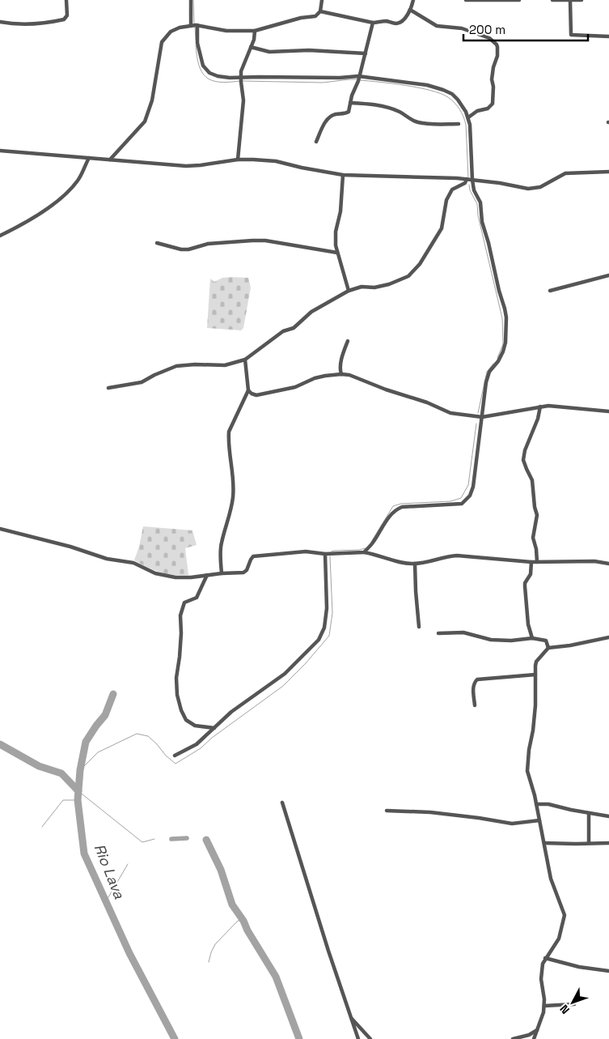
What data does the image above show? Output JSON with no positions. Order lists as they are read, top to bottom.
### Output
{
  "water": ["Rio Lava"],
  "scale_bar": "200 m",
  "north": "bottom left"
}
